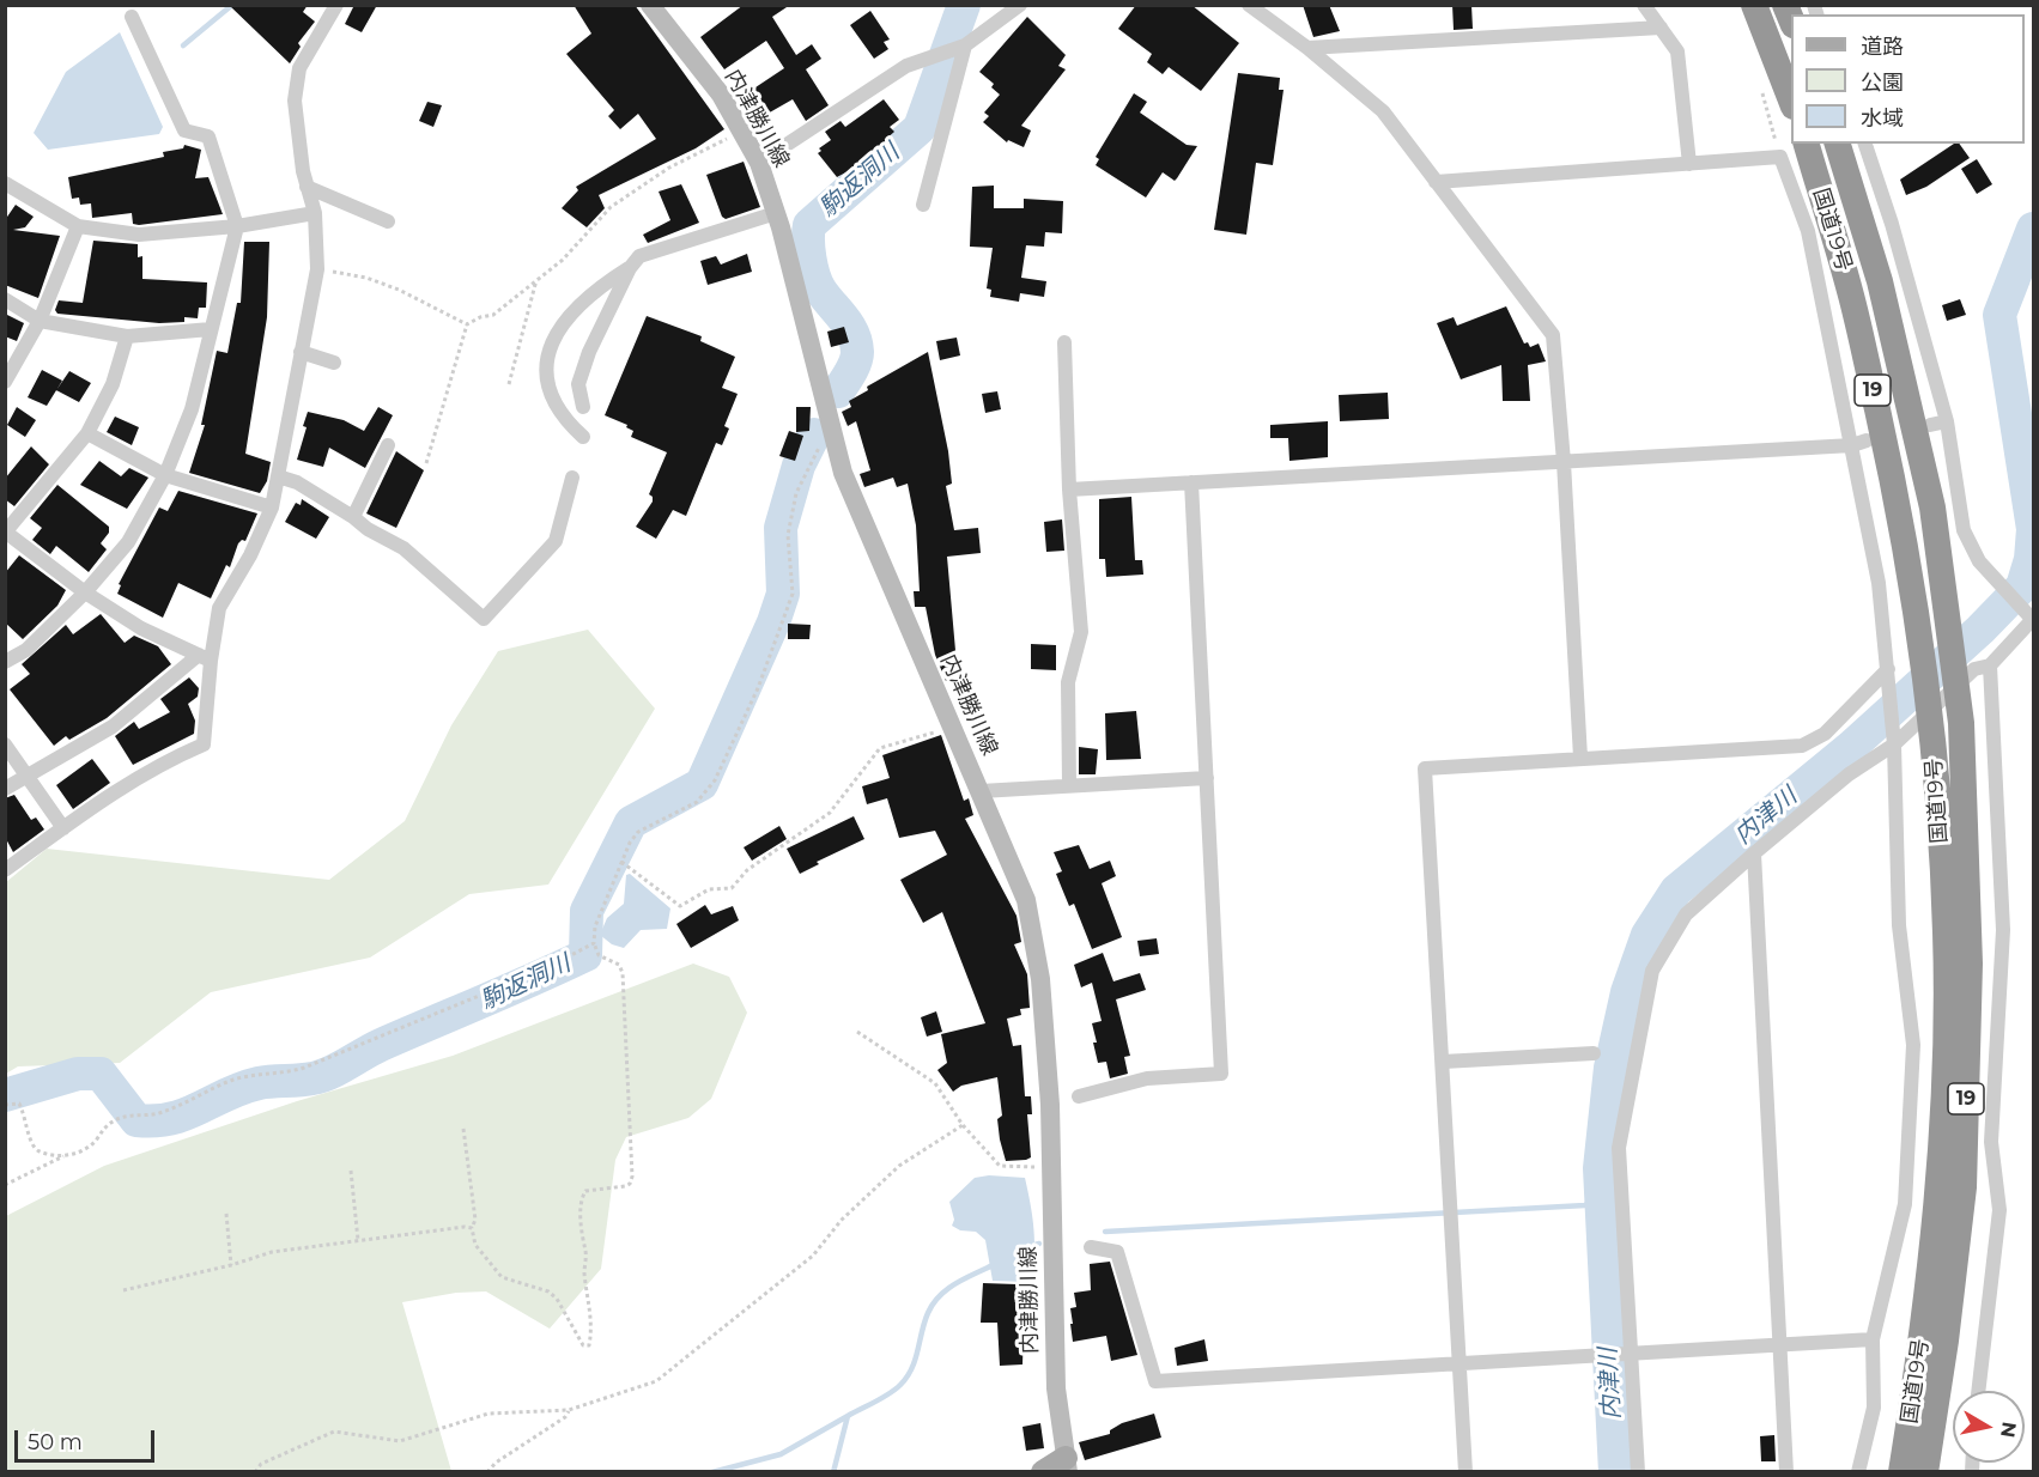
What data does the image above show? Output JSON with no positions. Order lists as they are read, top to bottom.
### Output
{
  "streets": {
    "highway": ["国道19号", "19"],
    "main road": ["内津勝川線"]
  },
  "water": ["駒返洞川", "内津川"],
  "legend": ["道路", "公園", "水域"],
  "scale_bar": "50 m",
  "north": "right"
}
